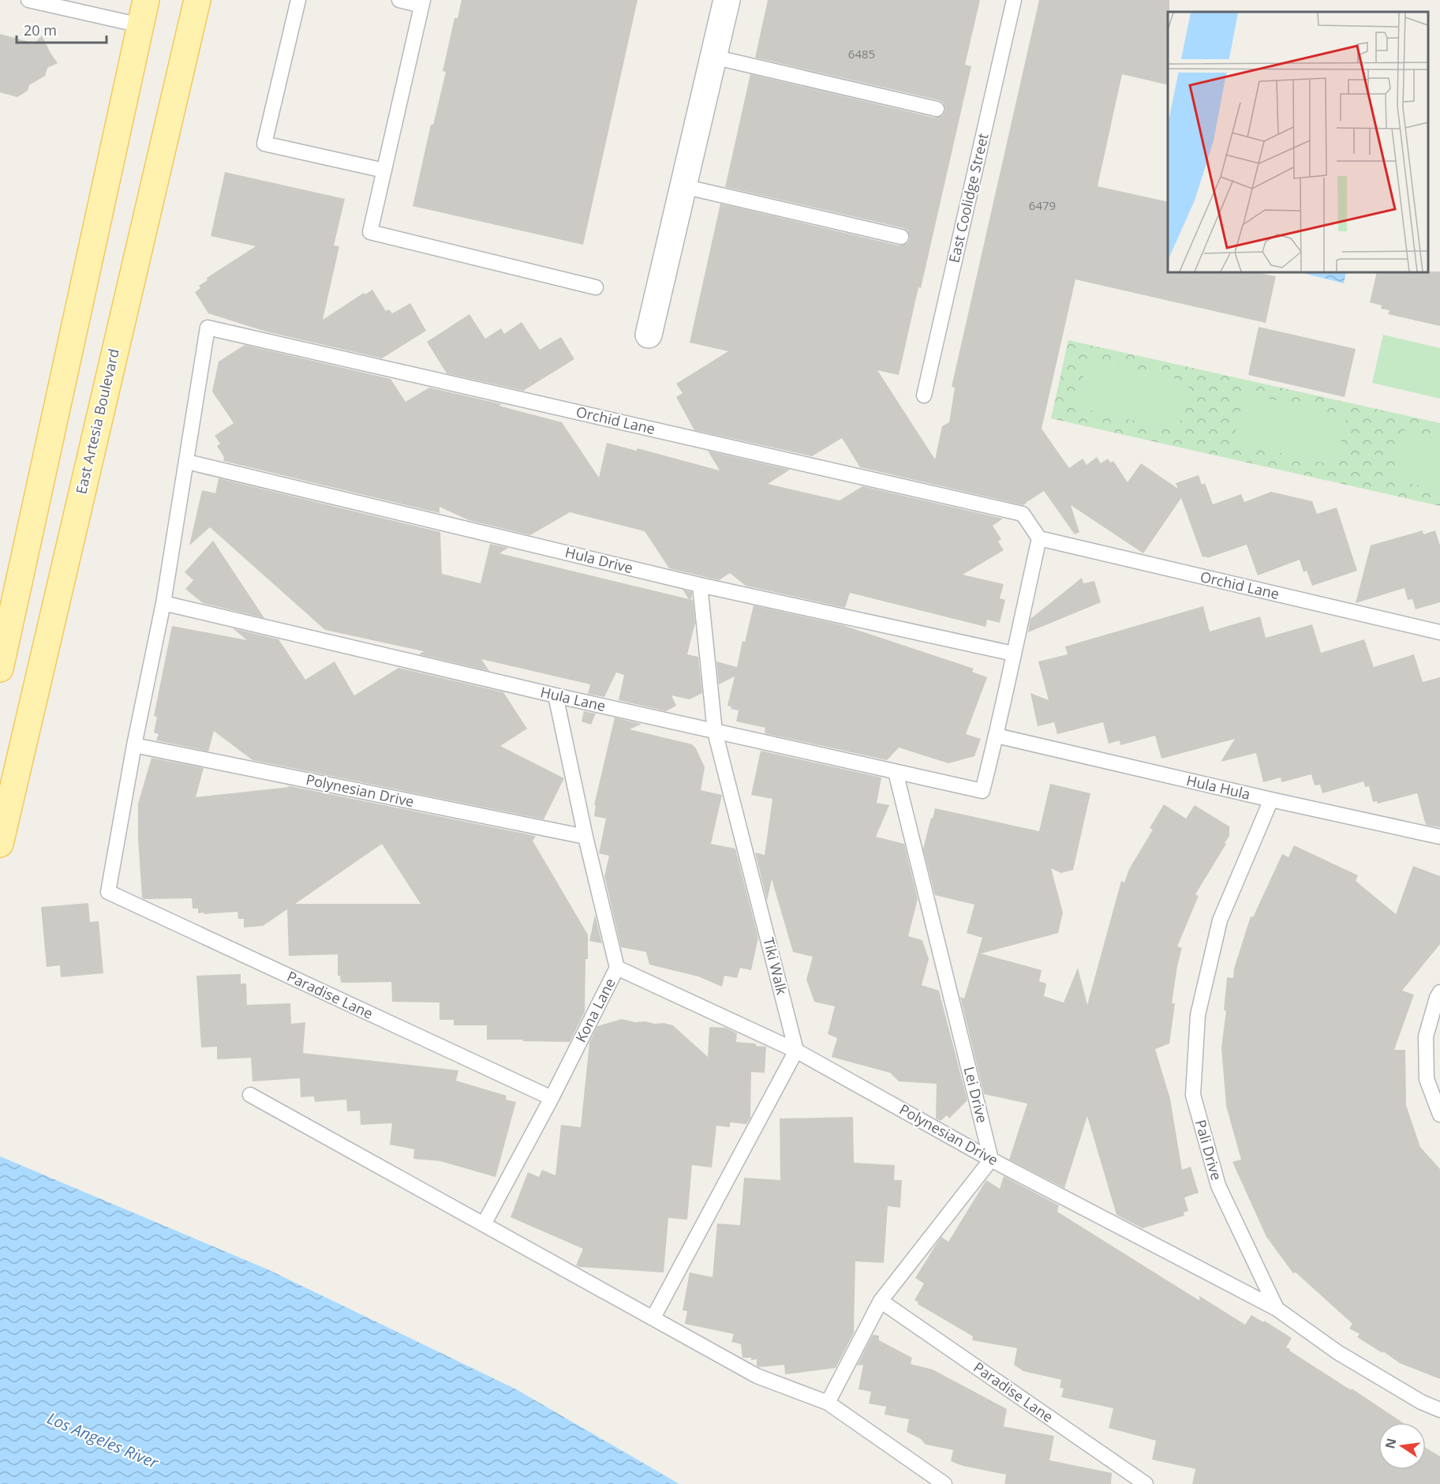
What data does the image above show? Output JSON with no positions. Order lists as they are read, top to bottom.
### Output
{
  "streets": {
    "main road": ["East Artesia Boulevard"],
    "lane": [
      "East Coolidge Street",
      "Orchid Lane",
      "Hula Drive",
      "Hula Lane",
      "Hula Hula",
      "Polynesian Drive",
      "Tiki Walk",
      "Paradise Lane",
      "Kona Lane",
      "Lei Drive",
      "Pali Drive"
    ]
  },
  "crossings": [
    ["Orchid Lane", "Hula Drive"],
    ["Hula Drive", "Tiki Walk"],
    ["Hula Lane", "Hula Hula"],
    ["Hula Lane", "Tiki Walk"],
    ["Hula Lane", "Kona Lane"],
    ["Hula Lane", "Lei Drive"],
    ["Hula Hula", "Pali Drive"],
    ["Polynesian Drive", "Tiki Walk"],
    ["Polynesian Drive", "Paradise Lane"],
    ["Polynesian Drive", "Kona Lane"],
    ["Polynesian Drive", "Lei Drive"],
    ["Polynesian Drive", "Pali Drive"],
    ["Paradise Lane", "Kona Lane"]
  ],
  "water": ["Los Angeles River"],
  "house_numbers": ["6485", "6479"],
  "scale_bar": "20 m",
  "north": "left"
}
